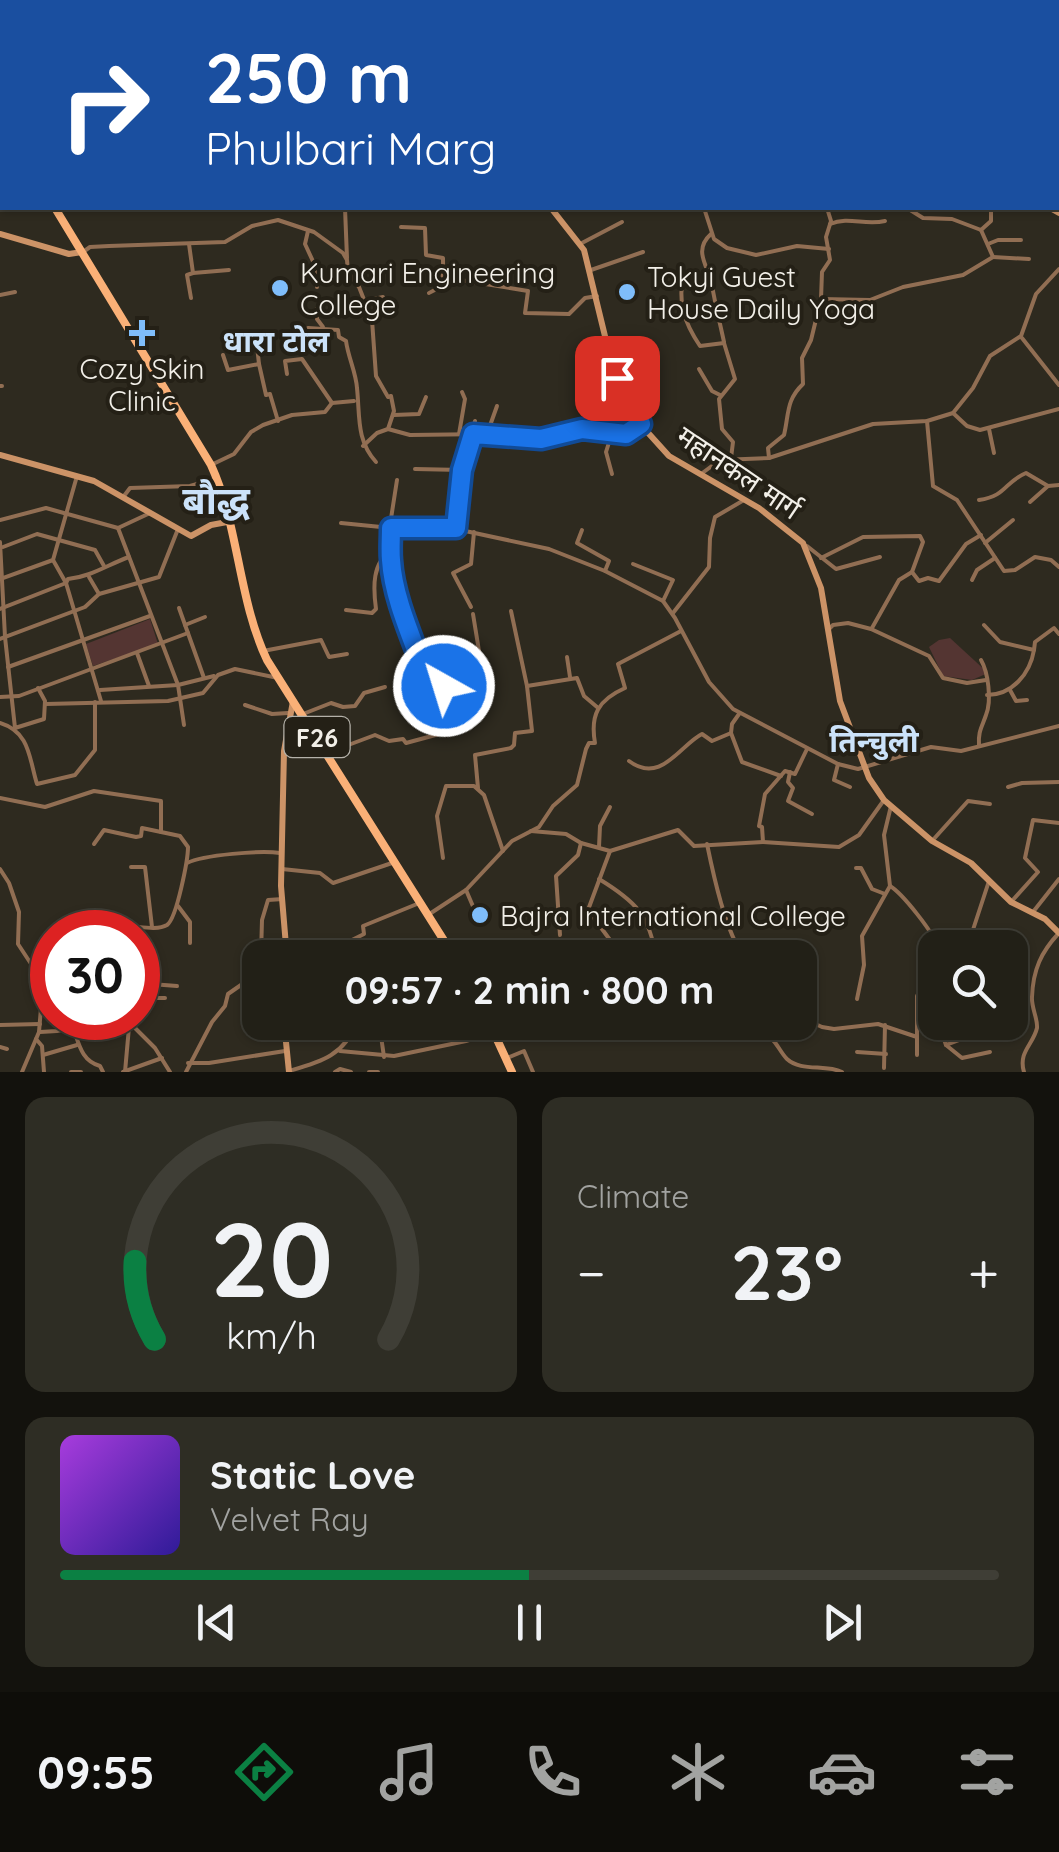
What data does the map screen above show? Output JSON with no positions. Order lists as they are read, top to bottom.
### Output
{
  "streets": {
    "main road": ["महानकल मार्ग", "F26"]
  },
  "districts": ["धारा टोल", "बौद्ध", "तिन्चुली"],
  "places": {
    "other": ["Kumari Engineering College", "Tokyi Guest House Daily Yoga", "Bajra International College"],
    "health": ["Cozy Skin Clinic"]
  },
  "page": {
    "turn": ["250 m", "Phulbari Marg"],
    "limit": "30",
    "trip": "09:57 · 2 min · 800 m",
    "tile": "Climate",
    "heat": ["−", "23°", "+"],
    "song": ["Static Love", "Velvet Ray"],
    "tabs": "09:55",
    "gauge": ["20", "km/h"]
  }
}
